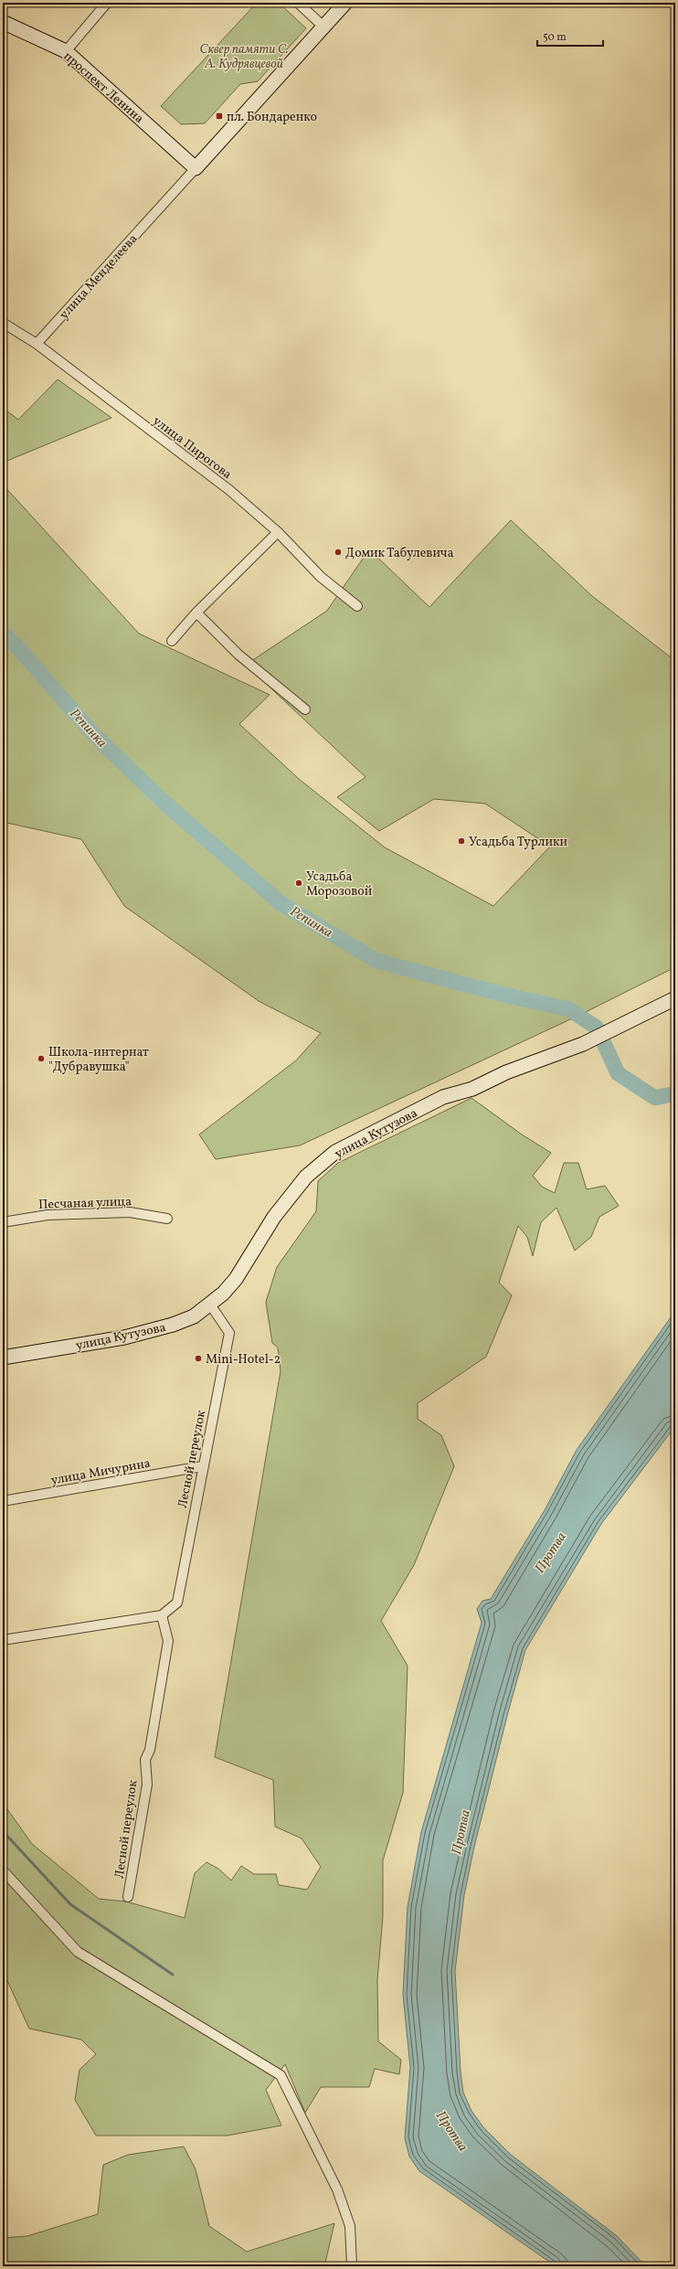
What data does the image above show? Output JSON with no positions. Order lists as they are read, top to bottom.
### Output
{
  "streets": {
    "main road": ["проспект Ленина", "улица Кутузова"],
    "street": [
      "улица Менделеева",
      "улица Пирогова",
      "Песчаная улица",
      "Лесной переулок",
      "улица Мичурина"
    ]
  },
  "crossings": [
    ["проспект Ленина", "улица Менделеева"],
    ["улица Менделеева", "улица Пирогова"],
    ["улица Кутузова", "Лесной переулок"],
    ["Лесной переулок", "улица Мичурина"]
  ],
  "water": ["Репинка", "Протва"],
  "parks": ["Сквер памяти С. А. Кудрявцевой"],
  "places": {
    "transit": ["пл. Бондаренко"],
    "other": [
      "Домик Табулевича",
      "Усадьба Турлики",
      "Усадьба Морозовой",
      "Школа-интернат \"Дубравушка\"",
      "Mini-Hotel-2"
    ]
  },
  "scale_bar": "50 m"
}
